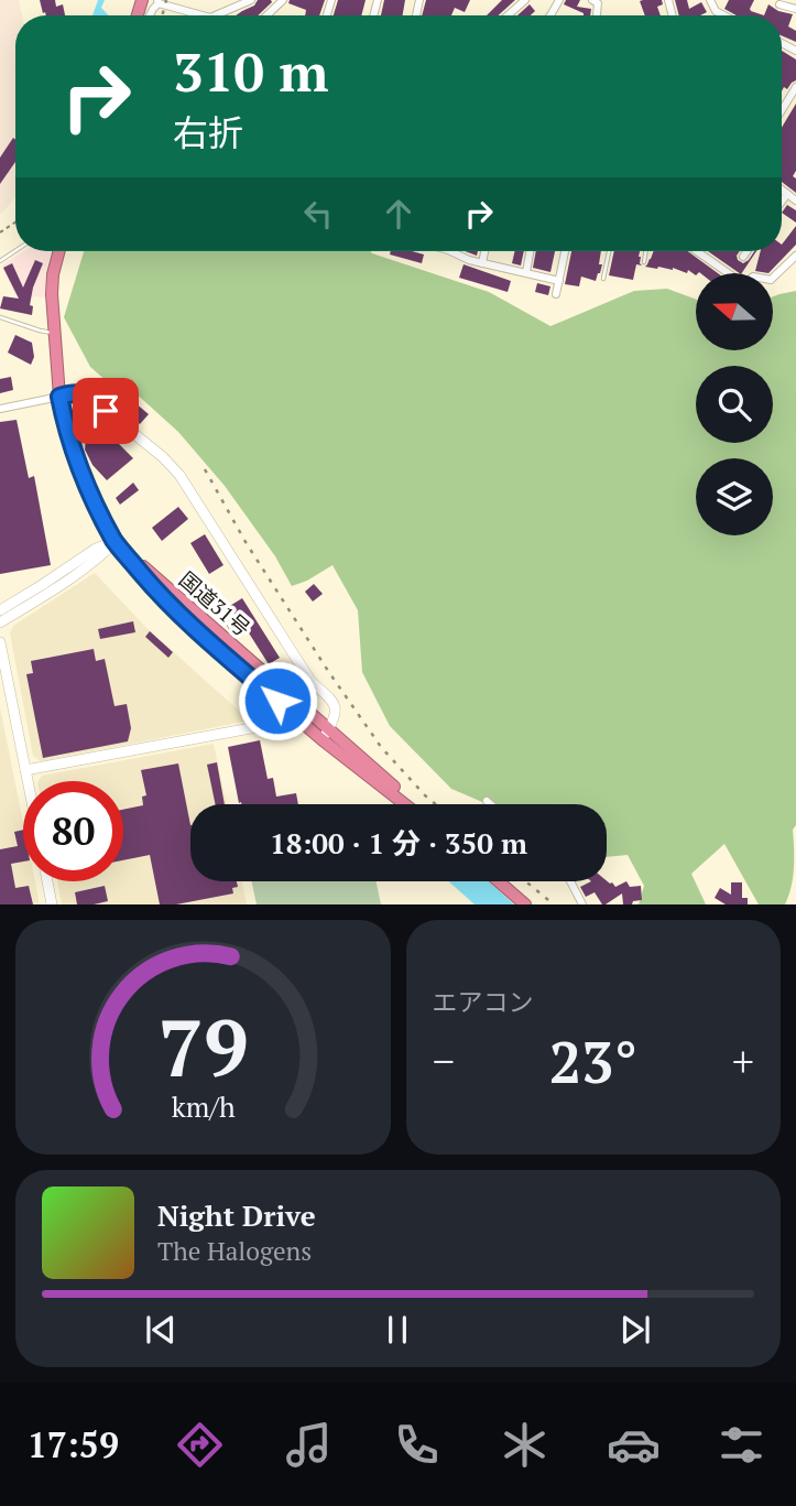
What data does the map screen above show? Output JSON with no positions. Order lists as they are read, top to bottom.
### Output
{
  "streets": {
    "highway": ["国道31号"]
  },
  "north": "left",
  "page": {
    "turn": ["310 m", "右折"],
    "limit": "80",
    "trip": "18:00 · 1 分 · 350 m",
    "tile": "エアコン",
    "heat": ["−", "23°", "+"],
    "song": ["Night Drive", "The Halogens"],
    "tabs": "17:59",
    "gauge": ["79", "km/h"]
  }
}
